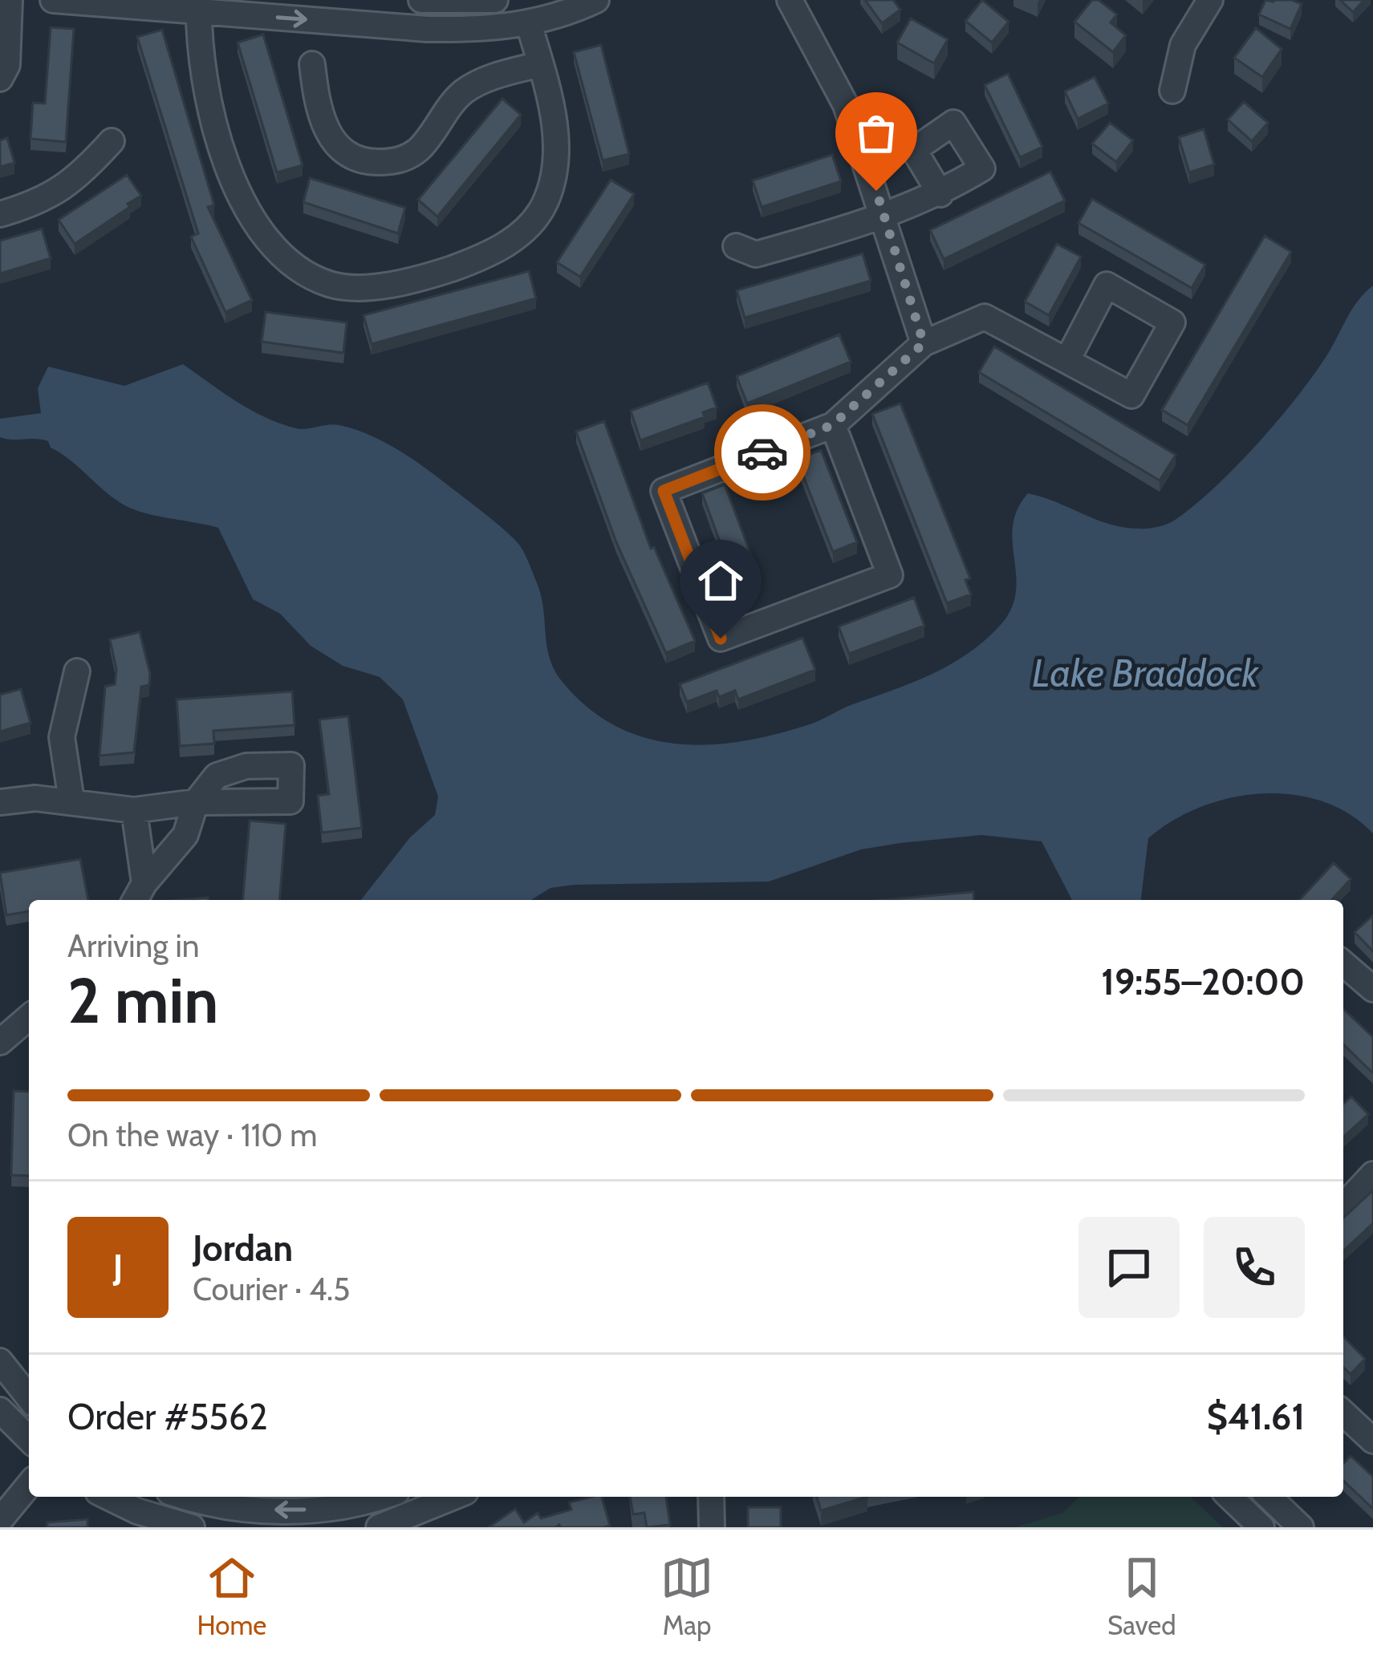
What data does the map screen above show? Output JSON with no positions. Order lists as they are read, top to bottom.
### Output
{
  "water": ["Lake Braddock"],
  "page": {
    "heading": ["2 min", "Arriving in", "19:55–20:00"],
    "panel": [
      "Jordan",
      "Courier · 4.5",
      "Order #5562",
      "$41.61"
    ],
    "bar": "On the way · 110 m",
    "round": "J",
    "tabs": ["Home", "Map", "Saved"]
  }
}
